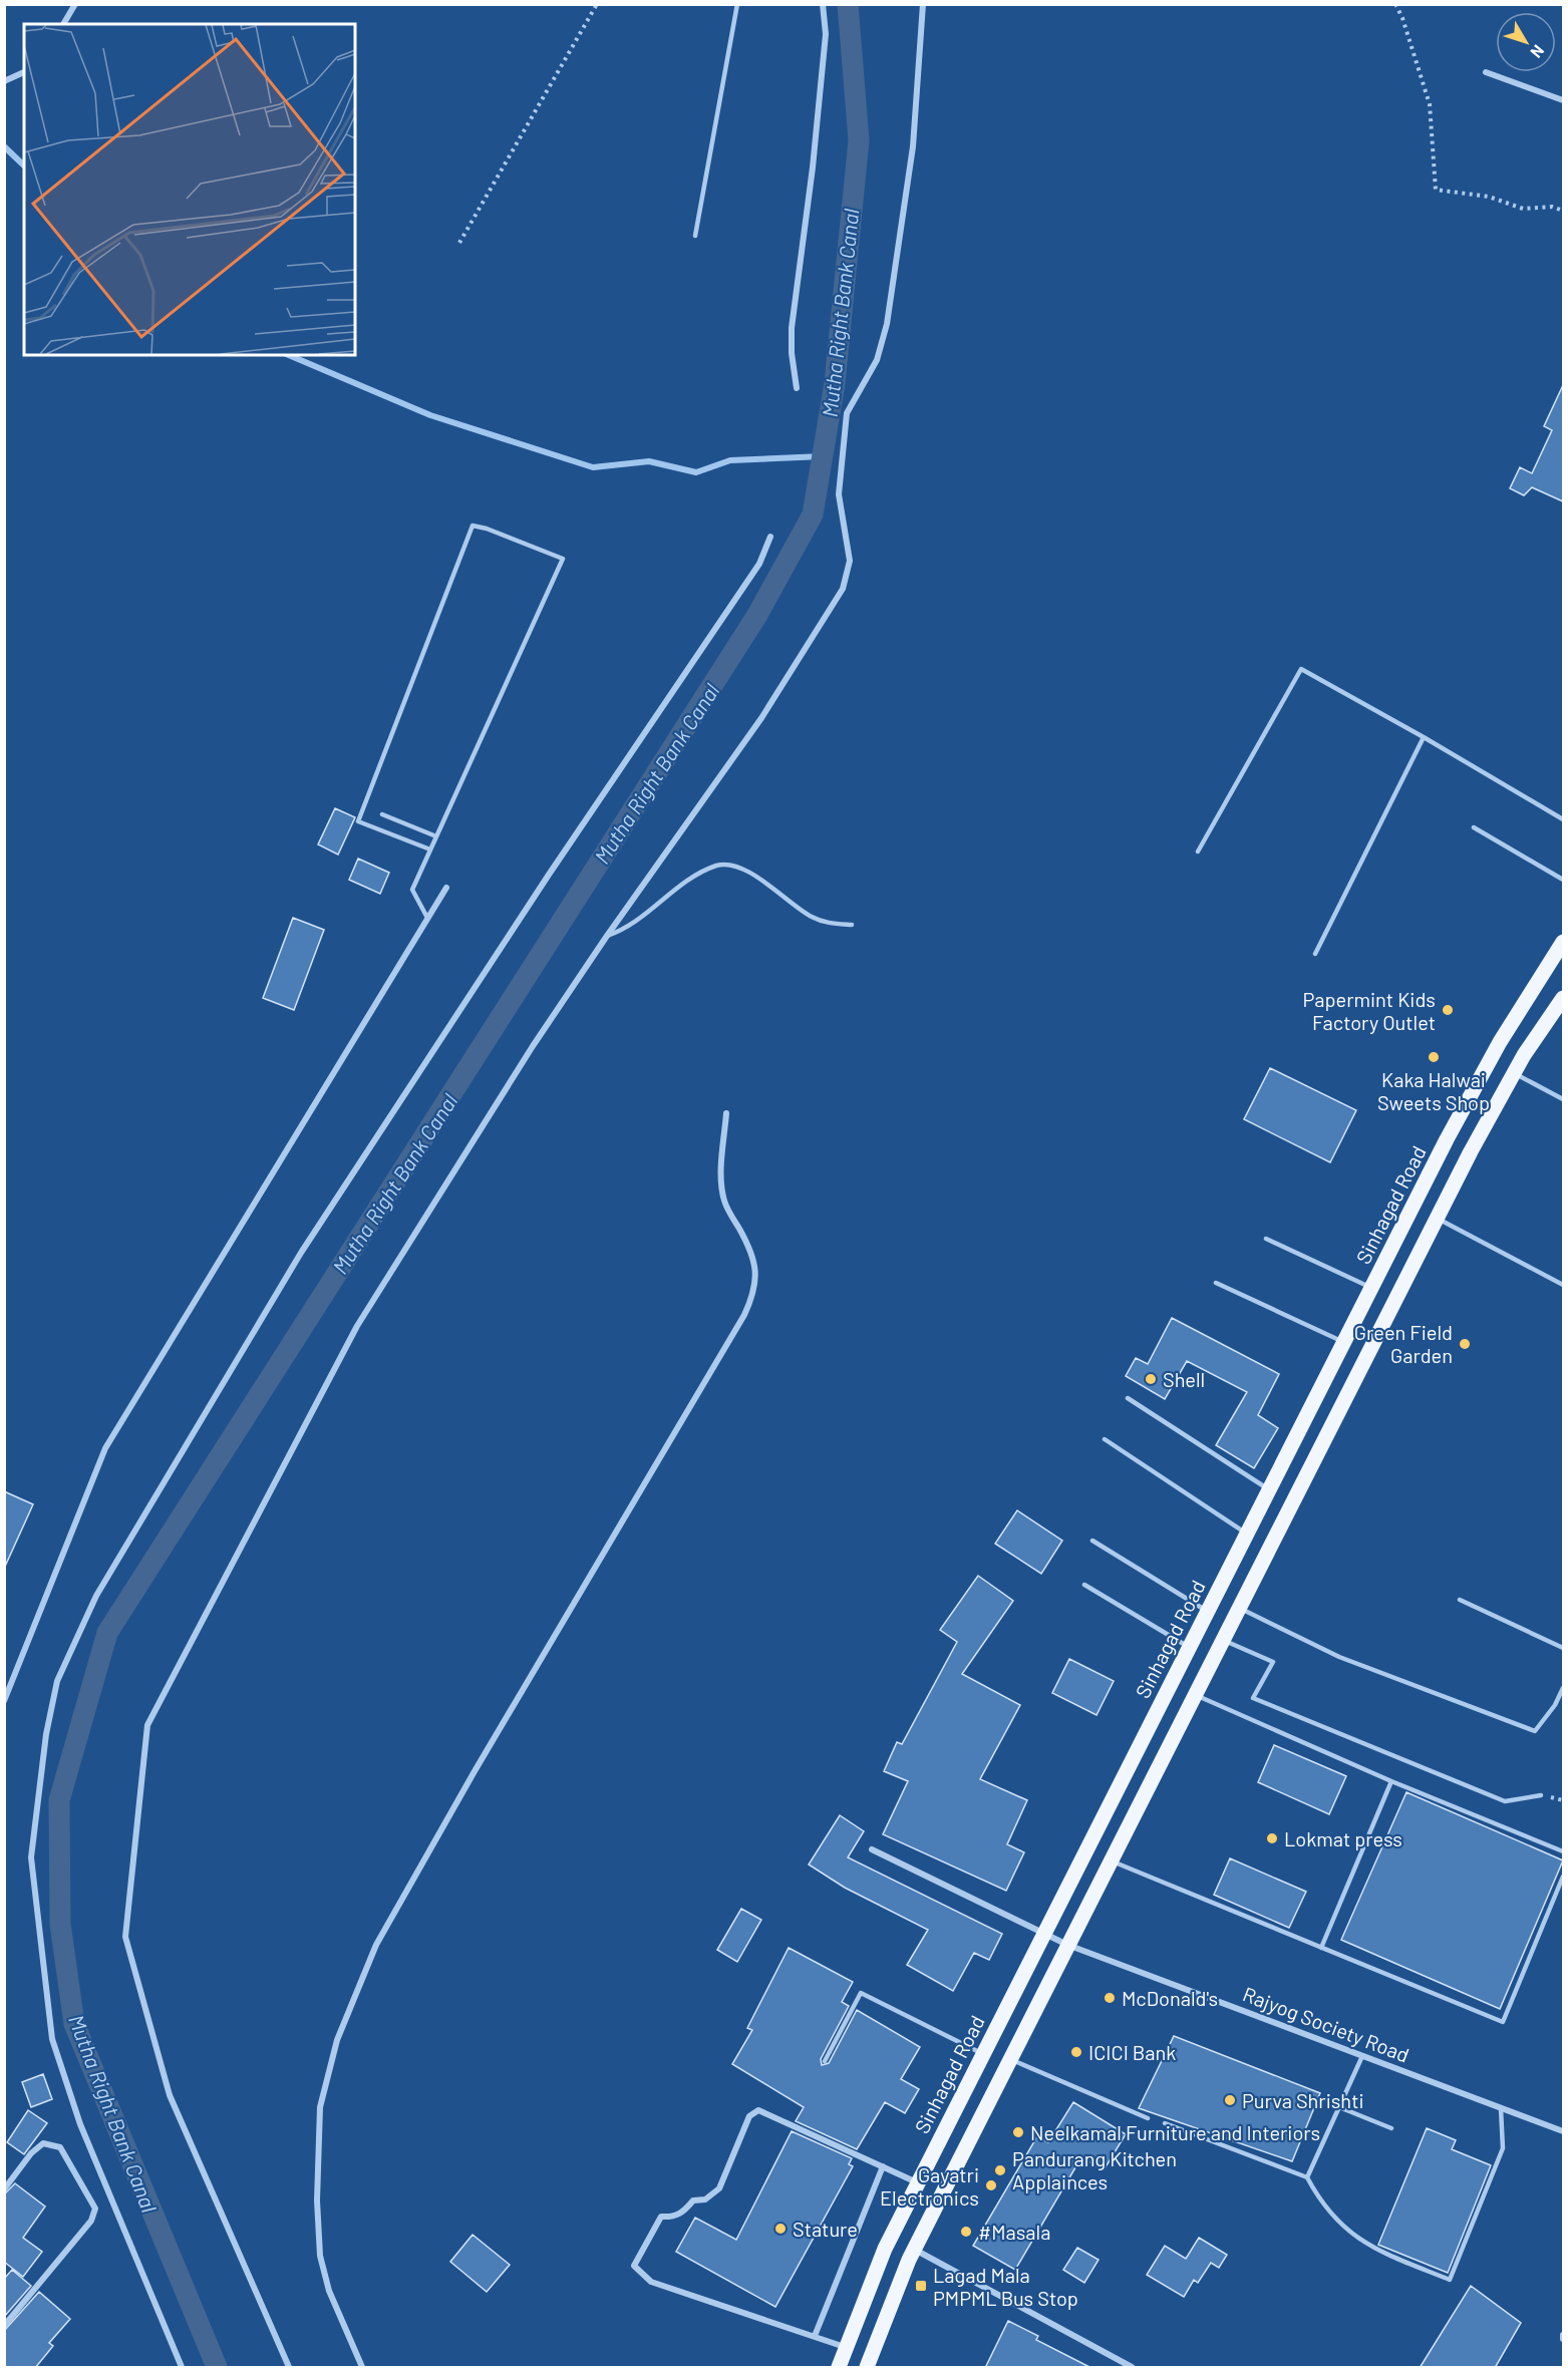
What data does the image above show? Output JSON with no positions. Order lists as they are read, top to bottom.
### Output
{
  "streets": {
    "main road": ["Sinhagad Road"],
    "street": ["Rajyog Society Road"]
  },
  "crossings": [
    ["Sinhagad Road", "Rajyog Society Road"]
  ],
  "water": ["Mutha Right Bank Canal"],
  "places": {
    "other": [
      "Papermint Kids Factory Outlet",
      "Kaka Halwai Sweets Shop",
      "Green Field Garden",
      "Shell",
      "Lokmat press",
      "McDonald's",
      "ICICI Bank",
      "Purva Shrishti",
      "Neelkamal Furniture and Interiors",
      "Pandurang Kitchen Applainces",
      "Gayatri Electronics",
      "Stature",
      "#Masala"
    ],
    "transit": ["Lagad Mala PMPML Bus Stop"]
  },
  "north": "bottom right"
}
